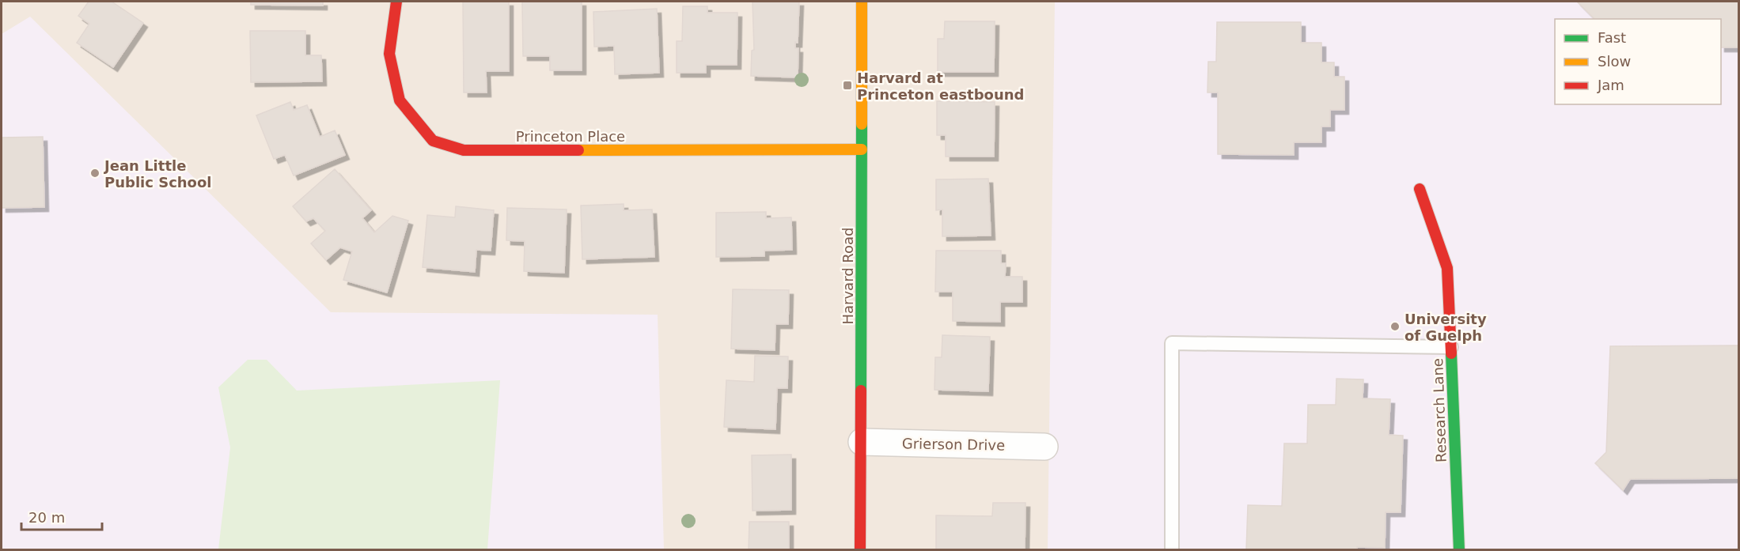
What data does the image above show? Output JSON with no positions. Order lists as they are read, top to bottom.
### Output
{
  "streets": {
    "street": [
      "Princeton Place",
      "Harvard Road",
      "Research Lane",
      "Grierson Drive"
    ]
  },
  "crossings": [
    ["Princeton Place", "Harvard Road"],
    ["Harvard Road", "Grierson Drive"]
  ],
  "places": {
    "transit": ["Harvard at Princeton eastbound"],
    "other": ["Jean Little Public School", "University of Guelph"]
  },
  "legend": ["Fast", "Slow", "Jam"],
  "scale_bar": "20 m"
}
